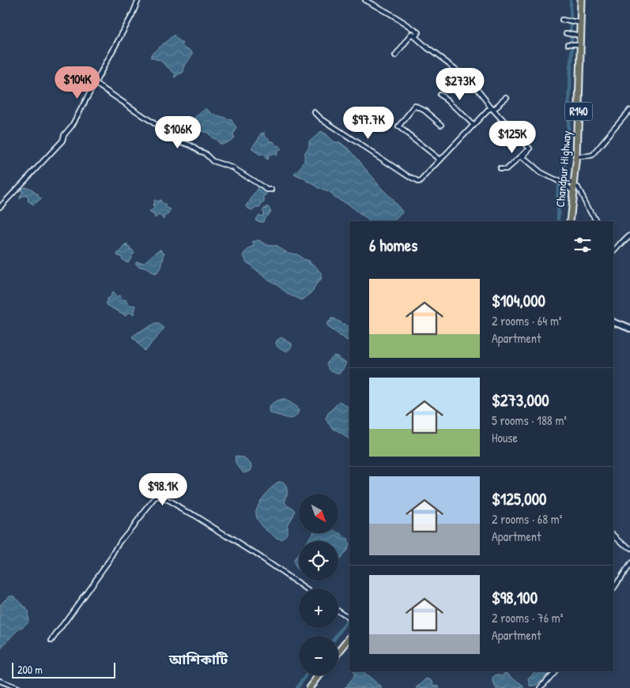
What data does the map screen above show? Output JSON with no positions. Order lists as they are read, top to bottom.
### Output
{
  "streets": {
    "main road": ["R140", "Chandpur Highway"]
  },
  "districts": ["আশিকাটি"],
  "scale_bar": "200 m",
  "north": "bottom right",
  "page": {
    "price": [
      "$104K",
      "$273K",
      "$97.7K",
      "$106K",
      "$125K",
      "$98.1K"
    ],
    "heading": "6 homes",
    "list": [
      {
        "name": "$104,000",
        "note": "2 rooms · 64 m² · Apartment"
      },
      {
        "name": "$273,000",
        "note": "5 rooms · 188 m² · House"
      },
      {
        "name": "$125,000",
        "note": "2 rooms · 68 m² · Apartment"
      },
      {
        "name": "$98,100",
        "note": "2 rooms · 76 m² · Apartment"
      }
    ],
    "map_buttons": ["+", "−"],
    "scale": "200 m"
  }
}
